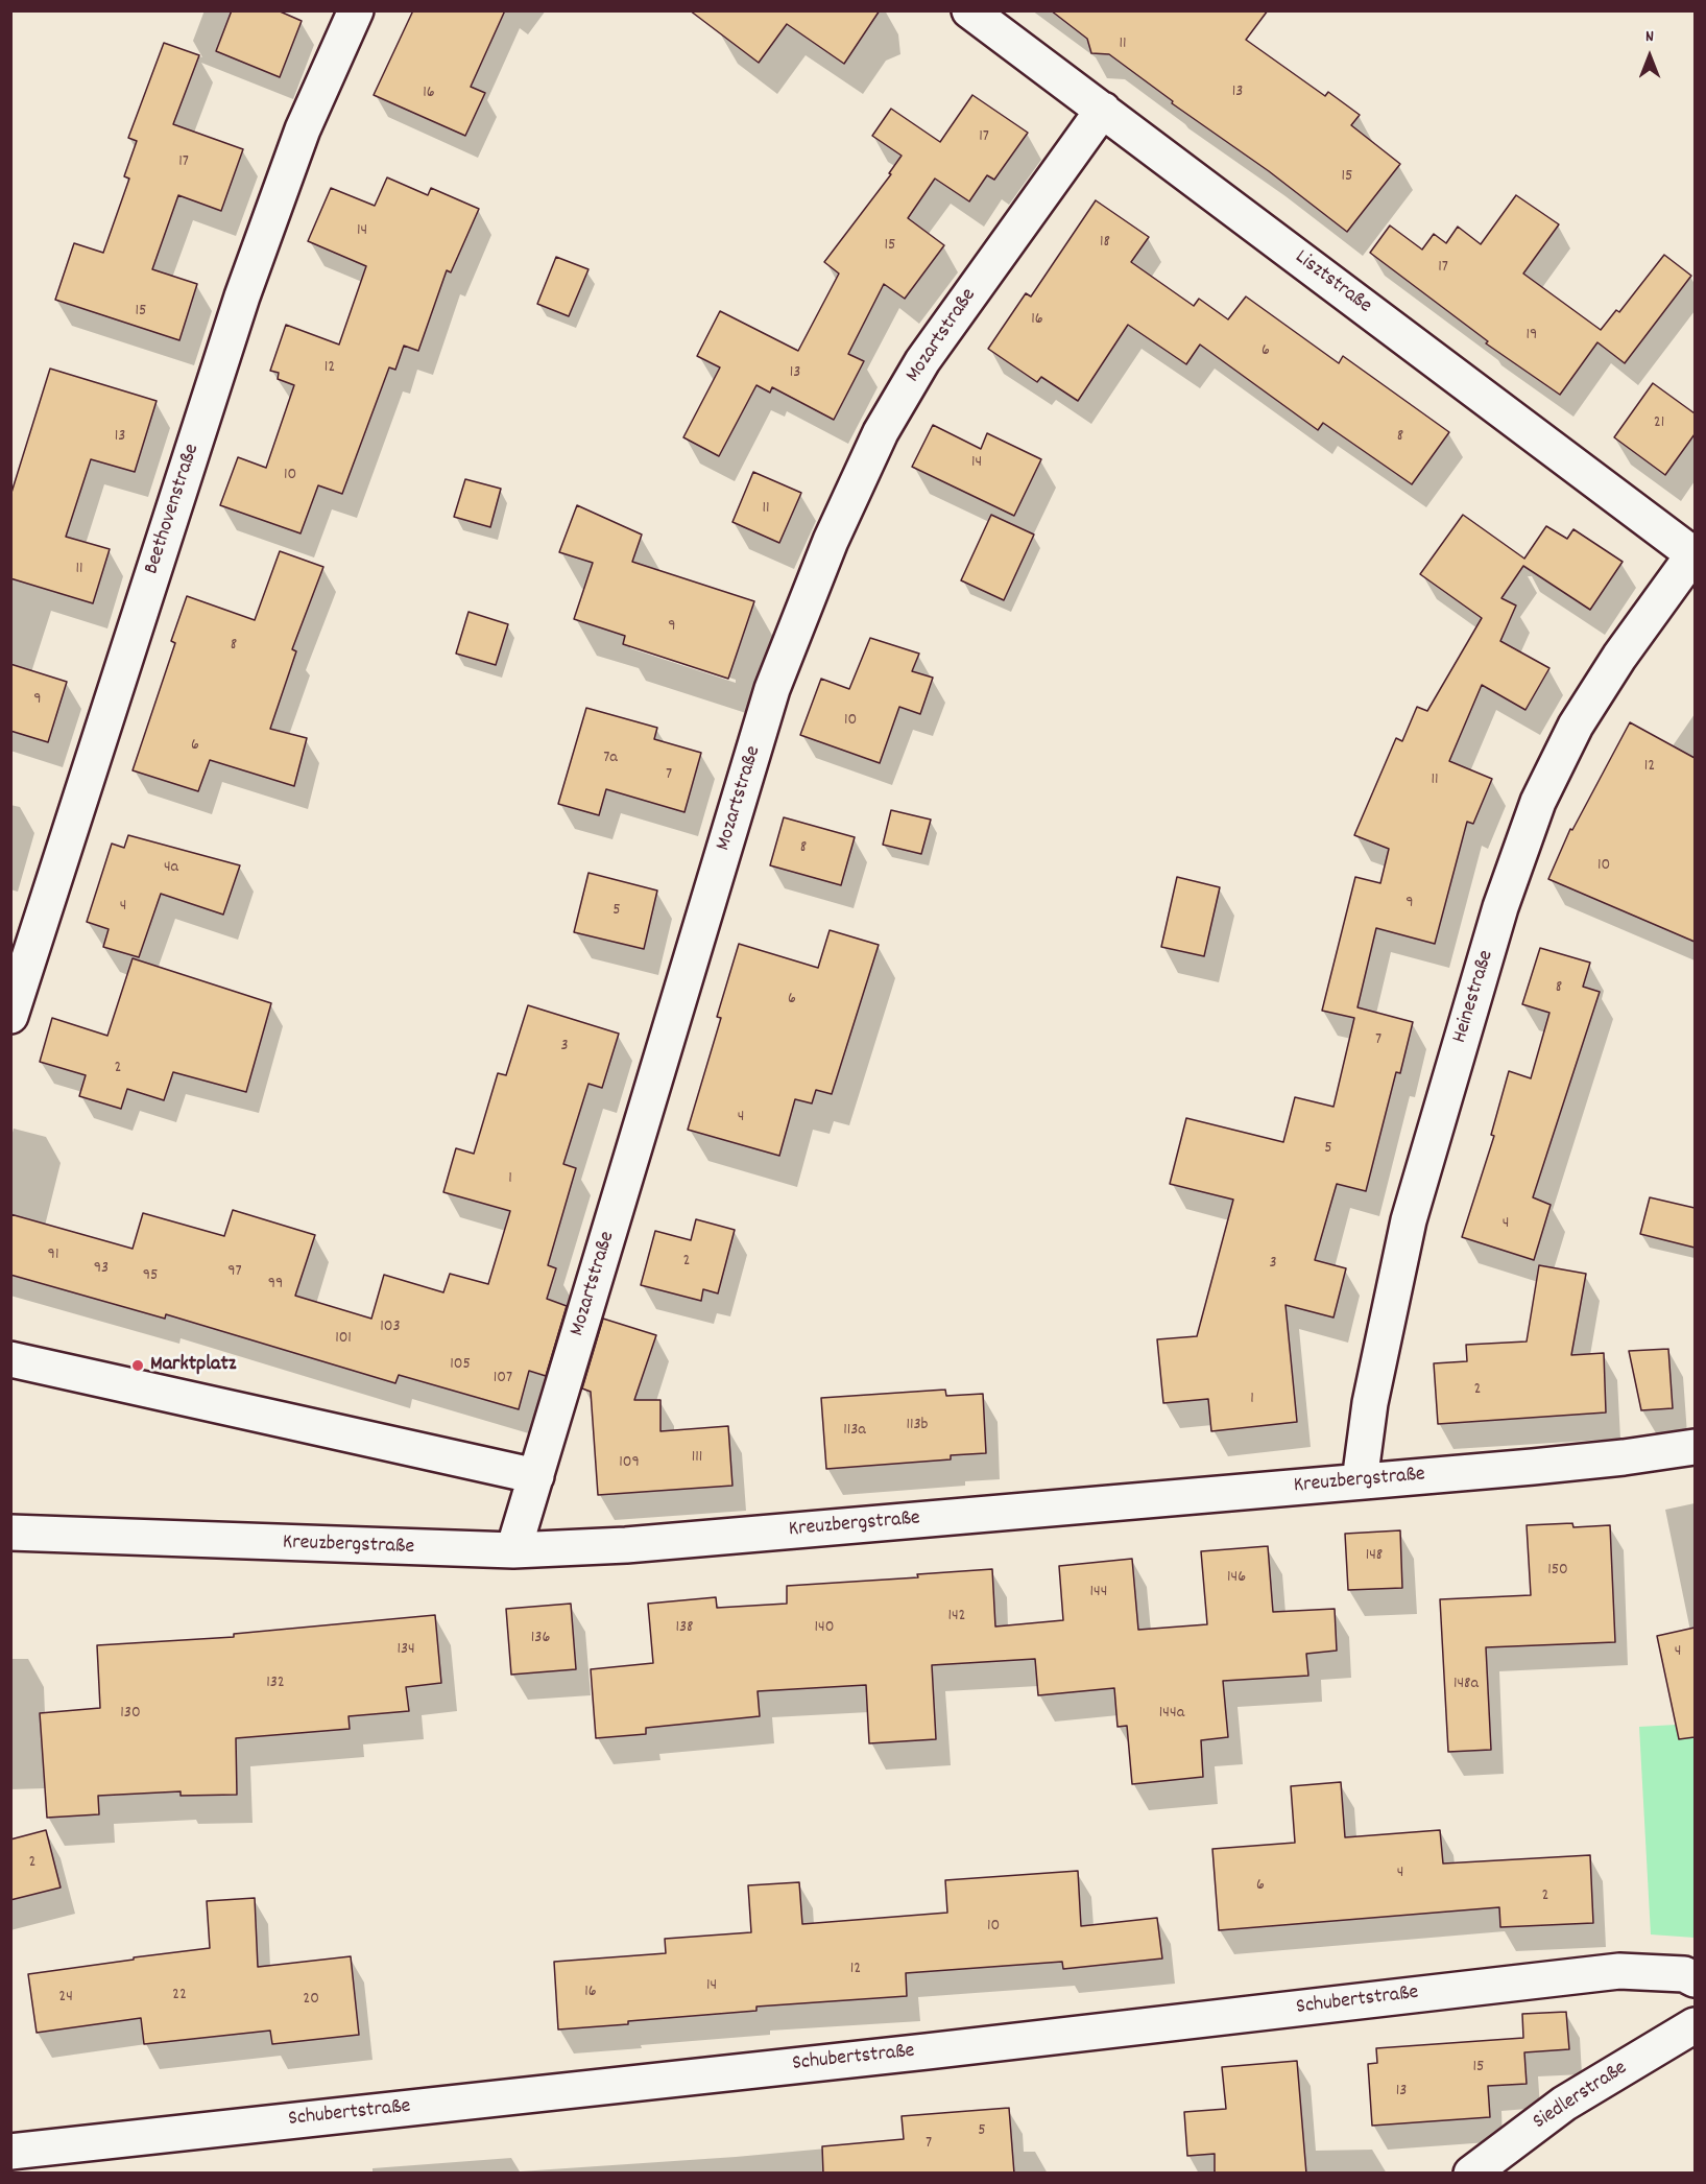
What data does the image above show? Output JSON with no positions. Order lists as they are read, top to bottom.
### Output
{
  "streets": {
    "street": [
      "Lisztstraße",
      "Mozartstraße",
      "Beethovenstraße",
      "Heinestraße",
      "Kreuzbergstraße",
      "Schubertstraße",
      "Siedlerstraße"
    ]
  },
  "crossings": [
    ["Lisztstraße", "Mozartstraße"],
    ["Lisztstraße", "Heinestraße"],
    ["Mozartstraße", "Kreuzbergstraße"],
    ["Heinestraße", "Kreuzbergstraße"]
  ],
  "places": ["Marktplatz"],
  "house_numbers": [
    "11",
    "13",
    "16",
    "17",
    "17",
    "15",
    "14",
    "18",
    "15",
    "17",
    "15",
    "16",
    "19",
    "6",
    "12",
    "13",
    "21",
    "13",
    "8",
    "14",
    "10",
    "11",
    "11",
    "9",
    "8",
    "9",
    "10",
    "6",
    "7a",
    "12",
    "7",
    "11",
    "8",
    "10",
    "4a",
    "9",
    "4",
    "5",
    "8",
    "6",
    "7",
    "3",
    "2",
    "4",
    "5",
    "1",
    "4",
    "91",
    "2",
    "3",
    "93",
    "97",
    "95",
    "99",
    "103",
    "101",
    "105",
    "107",
    "2",
    "1",
    "113b",
    "113a",
    "111",
    "109",
    "148",
    "150",
    "146",
    "144",
    "142",
    "138",
    "140",
    "136",
    "134",
    "4",
    "132",
    "148a",
    "130",
    "144a",
    "2",
    "4",
    "6",
    "2",
    "10",
    "12",
    "14",
    "16",
    "22",
    "24",
    "20",
    "15",
    "13",
    "5",
    "7"
  ],
  "north": "top"
}
